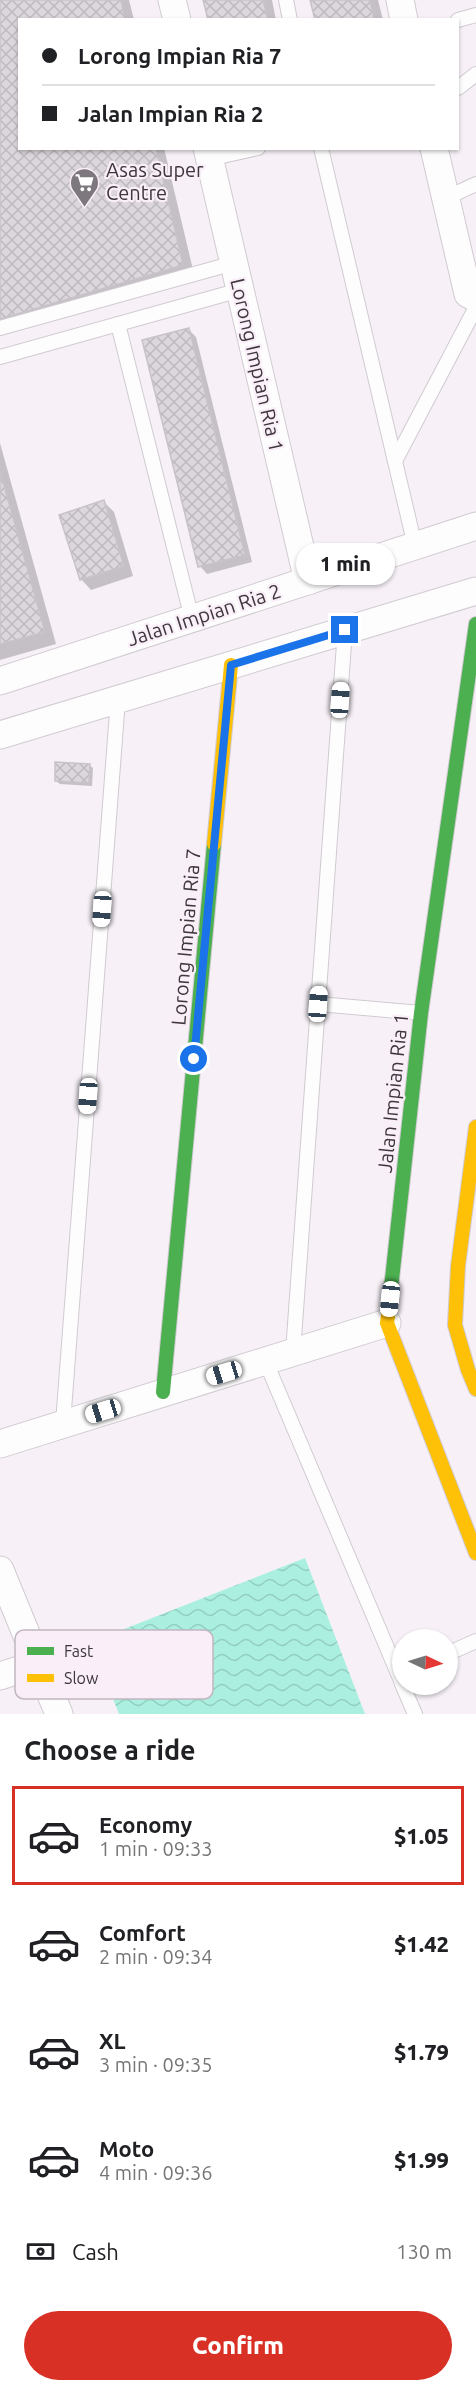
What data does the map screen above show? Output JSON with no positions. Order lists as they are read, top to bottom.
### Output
{
  "streets": {
    "street": [
      "Lorong Impian Ria 1",
      "Jalan Impian Ria 2",
      "Lorong Impian Ria 7",
      "Jalan Impian Ria 1"
    ]
  },
  "crossings": [
    ["Lorong Impian Ria 1", "Jalan Impian Ria 2"]
  ],
  "places": {
    "supermarket": ["Asas Super Centre"]
  },
  "legend": ["Fast", "Slow"],
  "north": "right",
  "page": {
    "banner": ["Lorong Impian Ria 7", "Jalan Impian Ria 2"],
    "bubble": "1 min",
    "heading": "Choose a ride",
    "list": [
      {
        "name": "Economy",
        "note": "1 min · 09:33",
        "value": "$1.05"
      },
      {
        "name": "Comfort",
        "note": "2 min · 09:34",
        "value": "$1.42"
      },
      {
        "name": "XL",
        "note": "3 min · 09:35",
        "value": "$1.79"
      },
      {
        "name": "Moto",
        "note": "4 min · 09:36",
        "value": "$1.99"
      }
    ],
    "pay": ["Cash", "130 m"],
    "buttons": "Confirm"
  }
}
